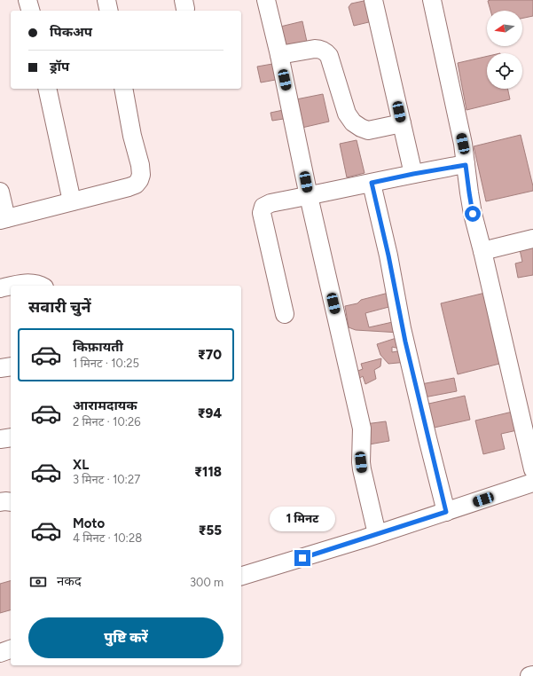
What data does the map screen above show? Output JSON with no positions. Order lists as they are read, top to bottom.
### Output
{
  "north": "left",
  "page": {
    "banner": ["पिकअप", "ड्रॉप"],
    "heading": "सवारी चुनें",
    "list": [
      {
        "name": "किफ़ायती",
        "note": "1 मिनट · 10:25",
        "value": "₹70"
      },
      {
        "name": "आरामदायक",
        "note": "2 मिनट · 10:26",
        "value": "₹94"
      },
      {
        "name": "XL",
        "note": "3 मिनट · 10:27",
        "value": "₹118"
      },
      {
        "name": "Moto",
        "note": "4 मिनट · 10:28",
        "value": "₹55"
      }
    ],
    "bubble": "1 मिनट",
    "pay": ["नकद", "300 m"],
    "buttons": "पुष्टि करें"
  }
}
